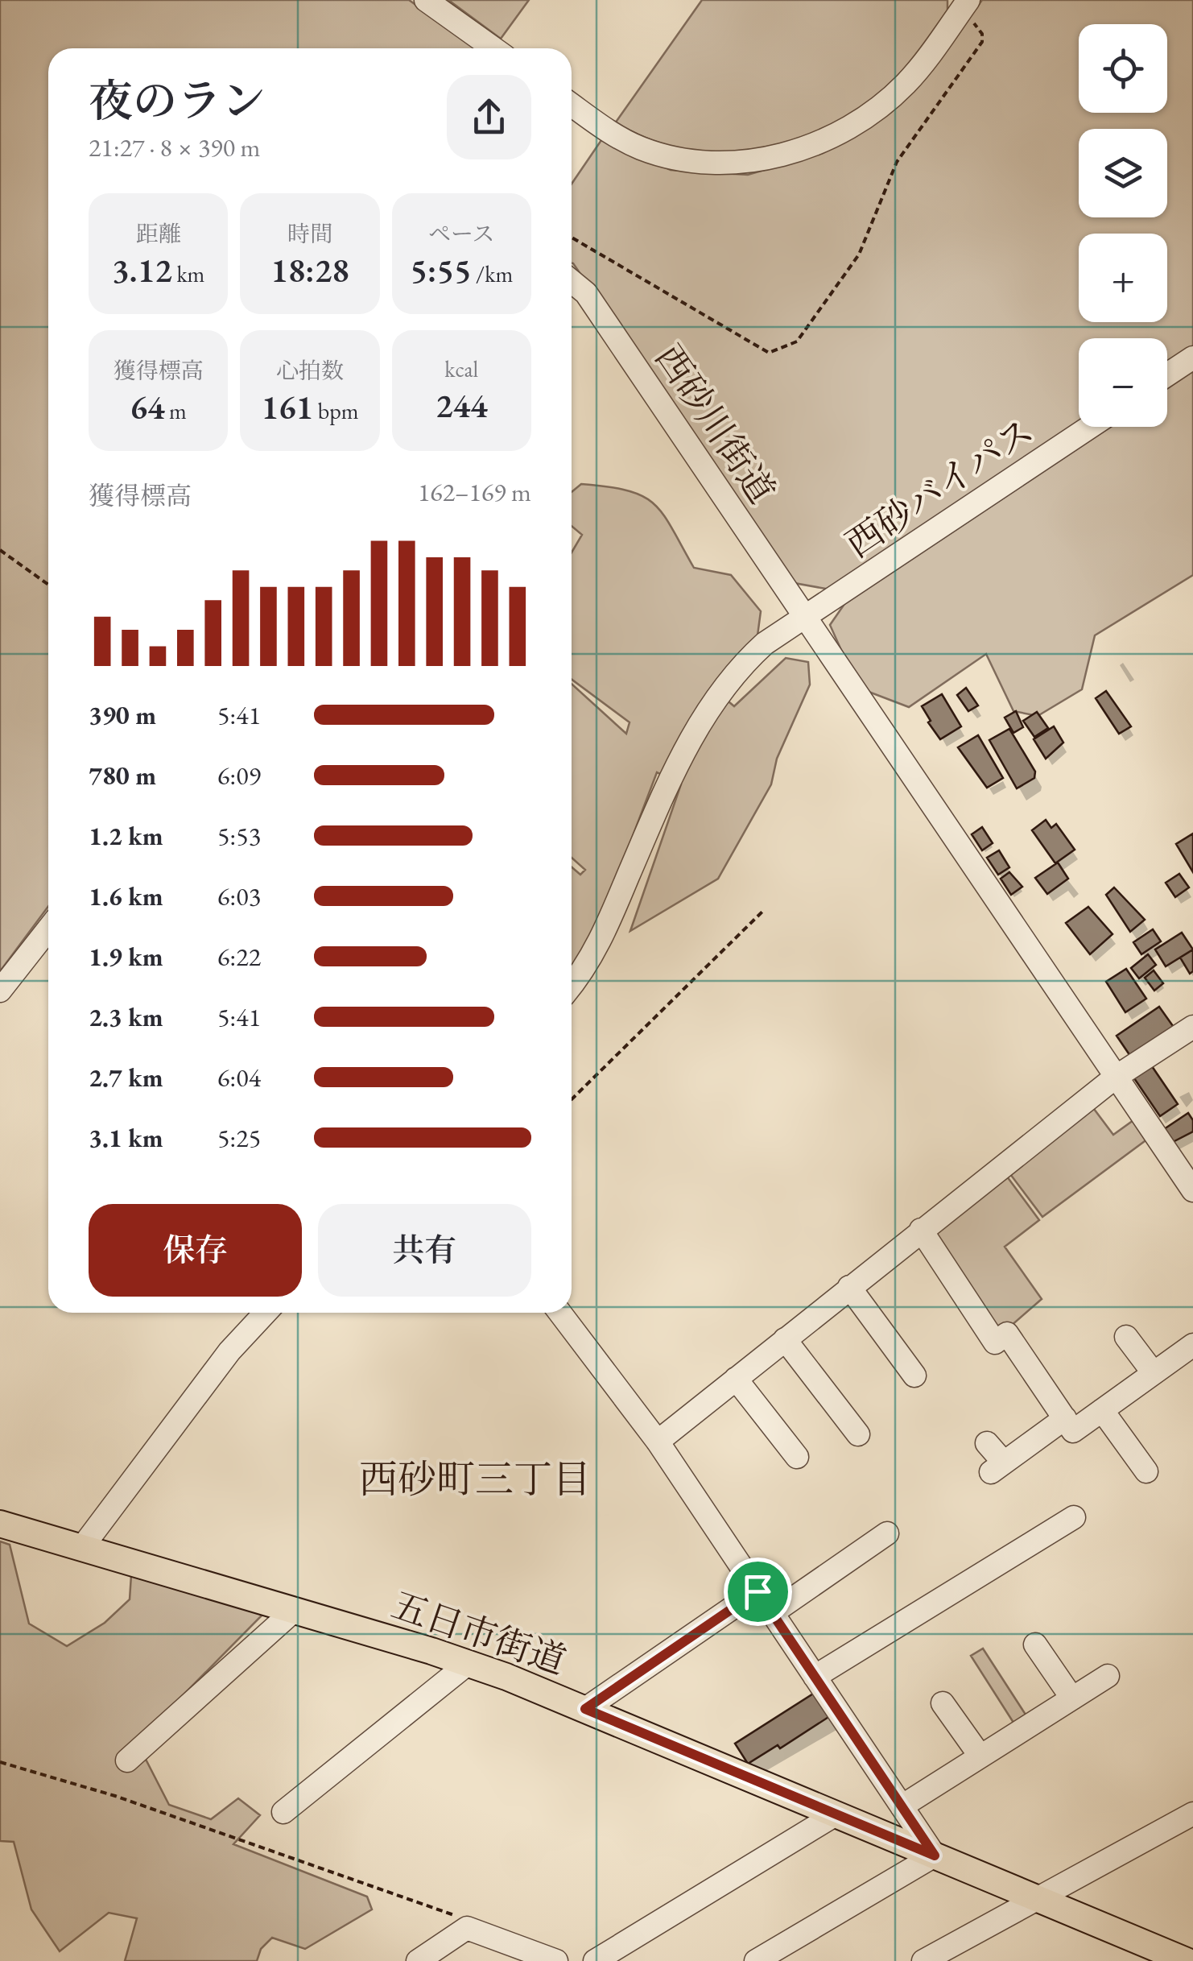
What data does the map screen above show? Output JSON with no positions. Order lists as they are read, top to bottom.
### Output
{
  "streets": {
    "main road": ["五日市街道"],
    "street": ["西砂川街道", "西砂バイパス"]
  },
  "crossings": [
    ["西砂川街道", "西砂バイパス"]
  ],
  "districts": ["西砂町三丁目"],
  "page": {
    "map_buttons": ["+", "−"],
    "heading": ["夜のラン", "21:27 · 8 × 390 m"],
    "stats": [
      ["距離", "3.12 km"],
      ["時間", "18:28"],
      ["ペース", "5:55 /km"],
      ["獲得標高", "64 m"],
      ["心拍数", "161 bpm"],
      ["kcal", "244"]
    ],
    "chart": ["獲得標高", "162–169 m"],
    "list": [
      {
        "name": "390 m",
        "note": "5:41"
      },
      {
        "name": "780 m",
        "note": "6:09"
      },
      {
        "name": "1.2 km",
        "note": "5:53"
      },
      {
        "name": "1.6 km",
        "note": "6:03"
      },
      {
        "name": "1.9 km",
        "note": "6:22"
      },
      {
        "name": "2.3 km",
        "note": "5:41"
      },
      {
        "name": "2.7 km",
        "note": "6:04"
      },
      {
        "name": "3.1 km",
        "note": "5:25"
      }
    ],
    "buttons": ["保存", "共有"]
  }
}
